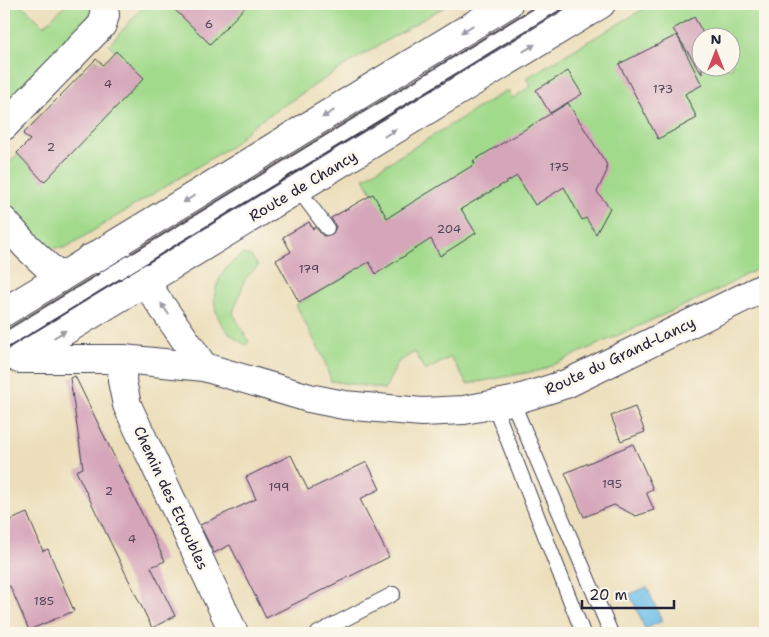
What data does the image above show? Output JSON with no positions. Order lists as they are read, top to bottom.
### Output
{
  "streets": {
    "street": ["Route de Chancy", "Route du Grand-Lancy", "Chemin des Etroubles"]
  },
  "crossings": [
    ["Route de Chancy", "Route du Grand-Lancy"],
    ["Route du Grand-Lancy", "Chemin des Etroubles"]
  ],
  "house_numbers": [
    "6",
    "4",
    "173",
    "2",
    "175",
    "204",
    "179",
    "195",
    "199",
    "2",
    "4",
    "185"
  ],
  "scale_bar": "20 m",
  "north": "top"
}
